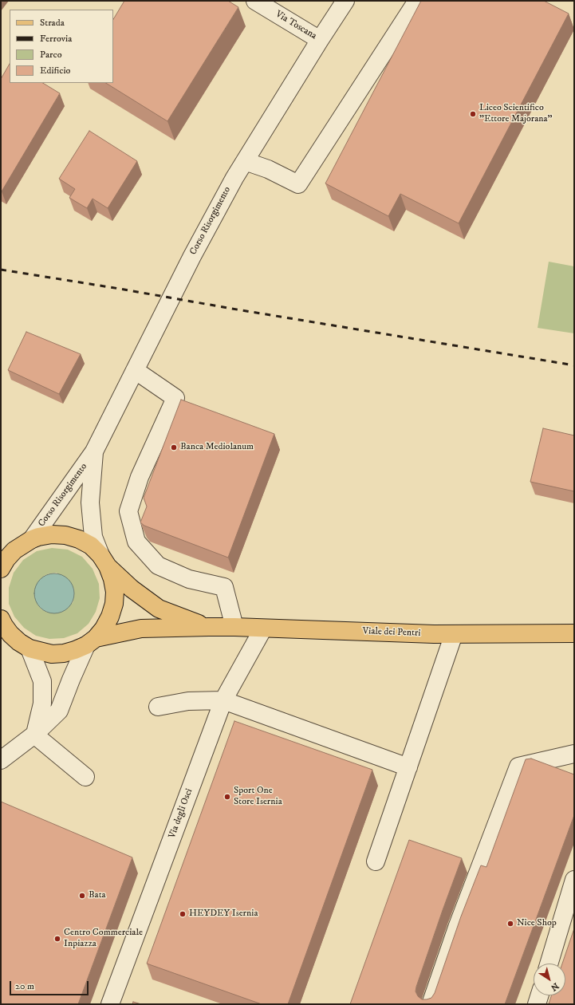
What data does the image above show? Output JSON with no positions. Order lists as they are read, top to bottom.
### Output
{
  "streets": {
    "main road": ["Viale dei Pentri"],
    "street": ["Via Toscana", "Corso Risorgimento", "Via degli Osci"]
  },
  "crossings": [
    ["Via Toscana", "Corso Risorgimento"],
    ["Corso Risorgimento", "Viale dei Pentri"],
    ["Viale dei Pentri", "Via degli Osci"]
  ],
  "places": [
    "Liceo Scientifico \"Ettore Majorana\"",
    "Banca Mediolanum",
    "Sport One Store Isernia",
    "Bata",
    "HEYDEY Isernia",
    "Nice Shop",
    "Centro Commerciale Inpiazza"
  ],
  "legend": [
    "Strada",
    "Ferrovia",
    "Parco",
    "Edificio"
  ],
  "scale_bar": "20 m",
  "north": "bottom right"
}
